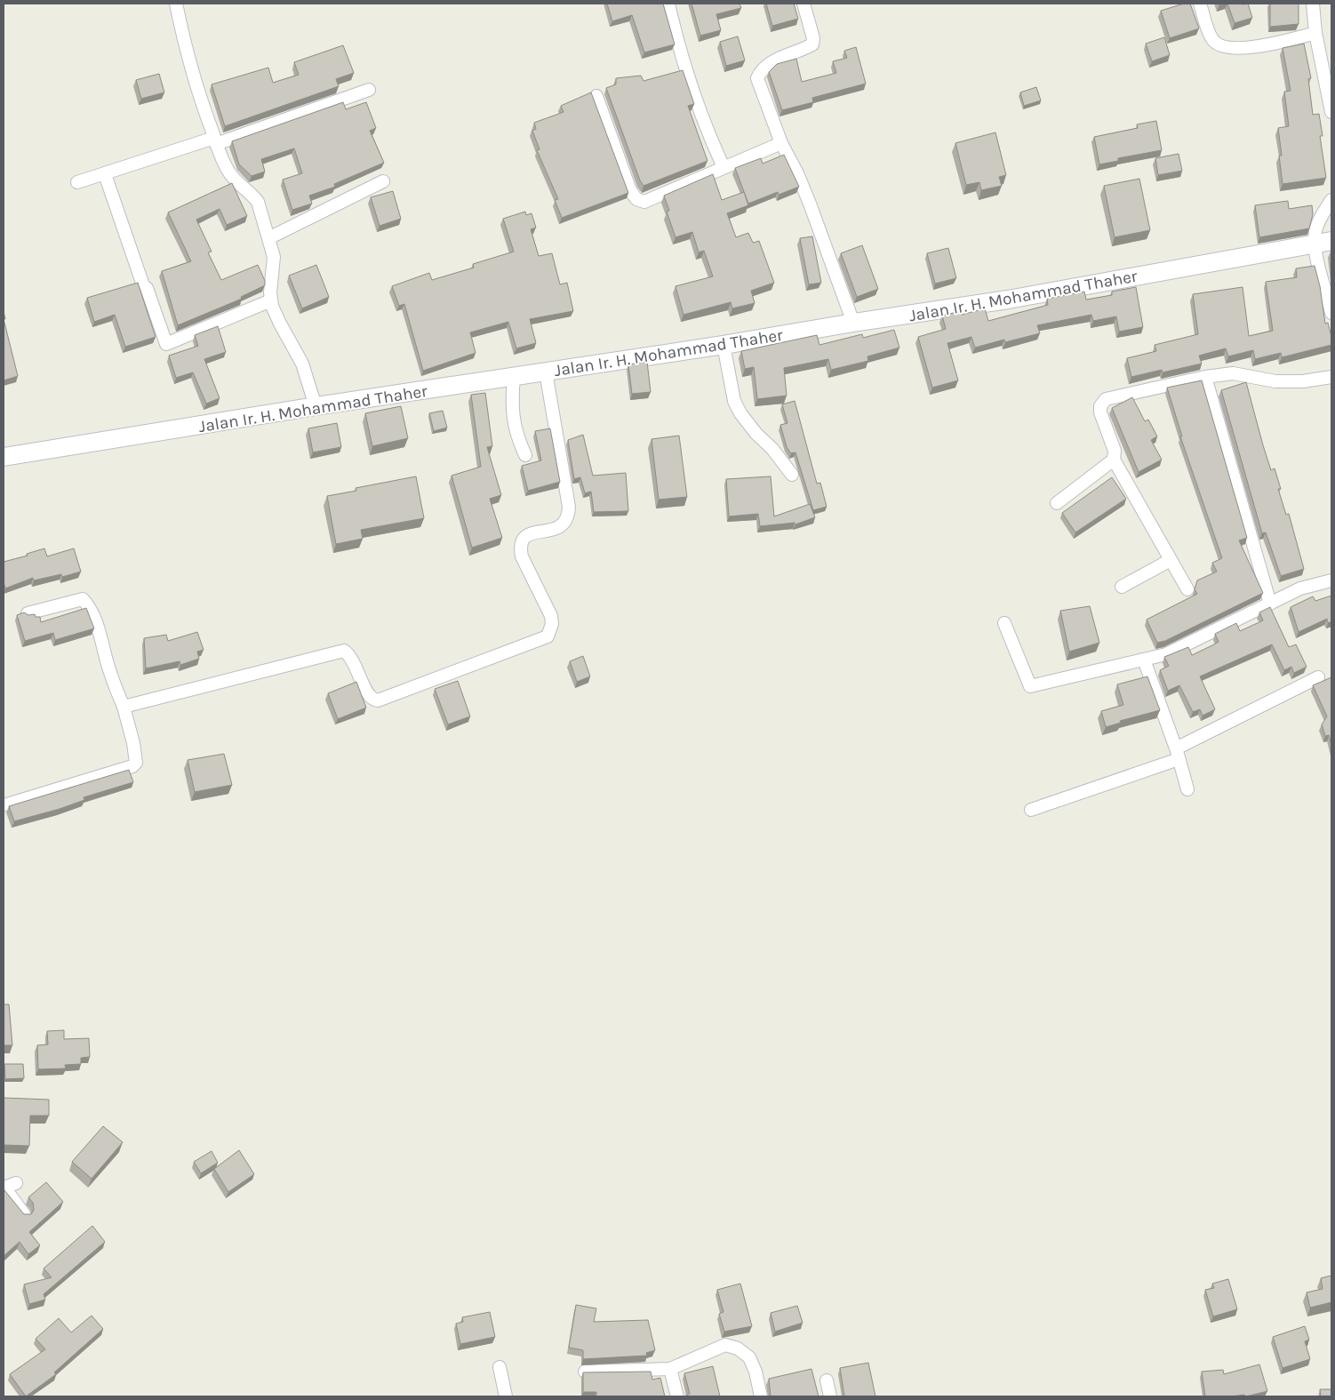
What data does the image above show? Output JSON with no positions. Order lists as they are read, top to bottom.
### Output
{
  "streets": {
    "main road": ["Jalan Ir. H. Mohammad Thaher"]
  }
}
